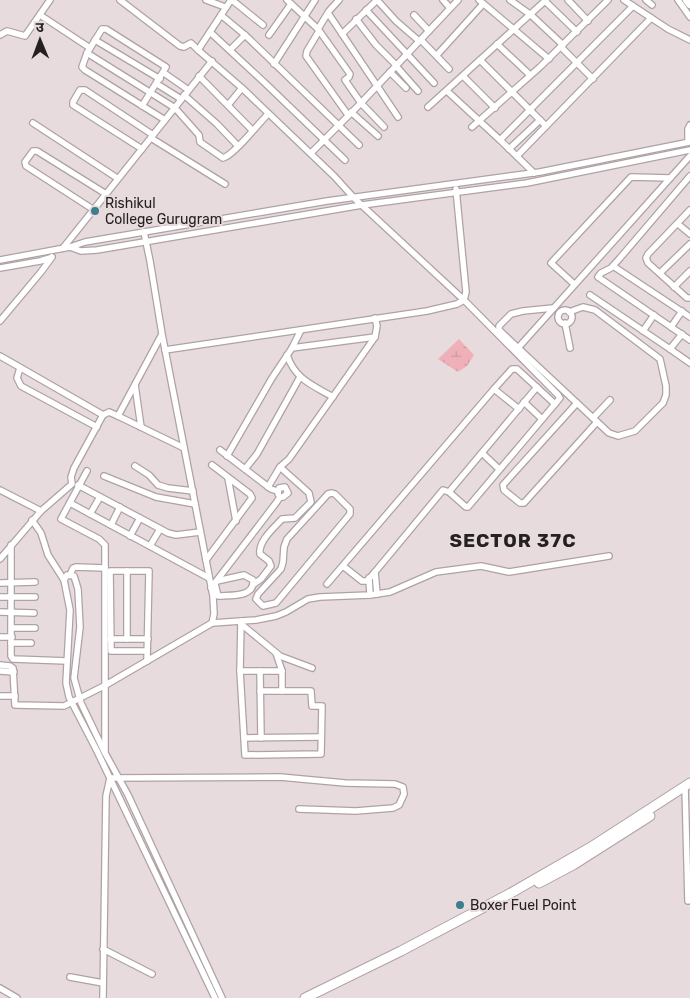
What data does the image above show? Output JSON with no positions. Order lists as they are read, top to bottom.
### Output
{
  "districts": ["SECTOR 37C"],
  "places": ["Rishikul College Gurugram", "Boxer Fuel Point"],
  "north": "top"
}
